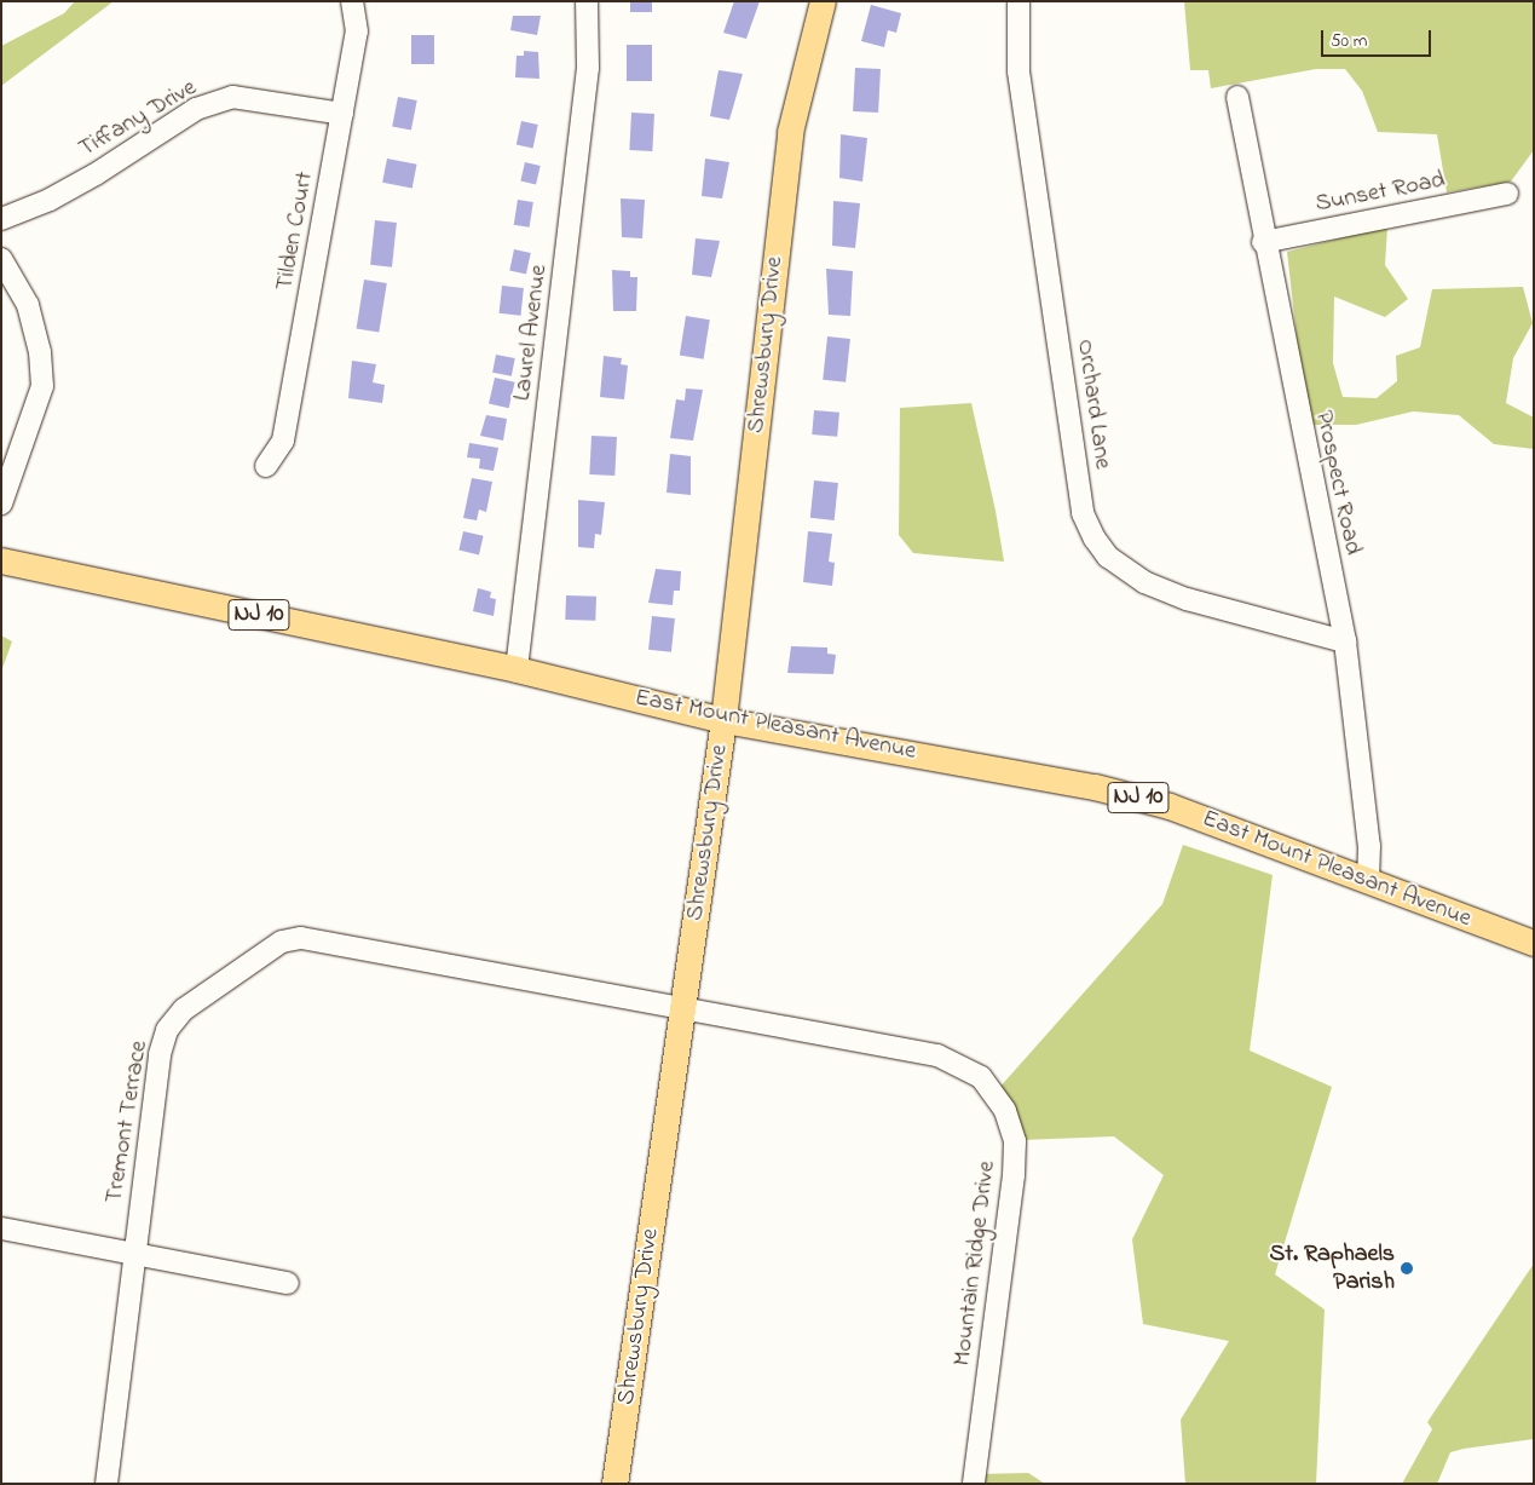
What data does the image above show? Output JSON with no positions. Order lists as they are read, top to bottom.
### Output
{
  "streets": {
    "main road": ["Shrewsbury Drive", "NJ 10", "East Mount Pleasant Avenue"],
    "street": [
      "Tiffany Drive",
      "Sunset Road",
      "Tilden Court",
      "Laurel Avenue",
      "Orchard Lane",
      "Prospect Road",
      "Tremont Terrace",
      "Mountain Ridge Drive"
    ]
  },
  "crossings": [
    ["Tiffany Drive", "Tilden Court"],
    ["Sunset Road", "Prospect Road"],
    ["Laurel Avenue", "East Mount Pleasant Avenue"],
    ["Shrewsbury Drive", "East Mount Pleasant Avenue"],
    ["Shrewsbury Drive", "Tremont Terrace"],
    ["Shrewsbury Drive", "Mountain Ridge Drive"],
    ["Orchard Lane", "Prospect Road"],
    ["Prospect Road", "East Mount Pleasant Avenue"],
    ["Tremont Terrace", "Mountain Ridge Drive"]
  ],
  "places": ["St. Raphaels Parish"],
  "scale_bar": "50 m"
}
